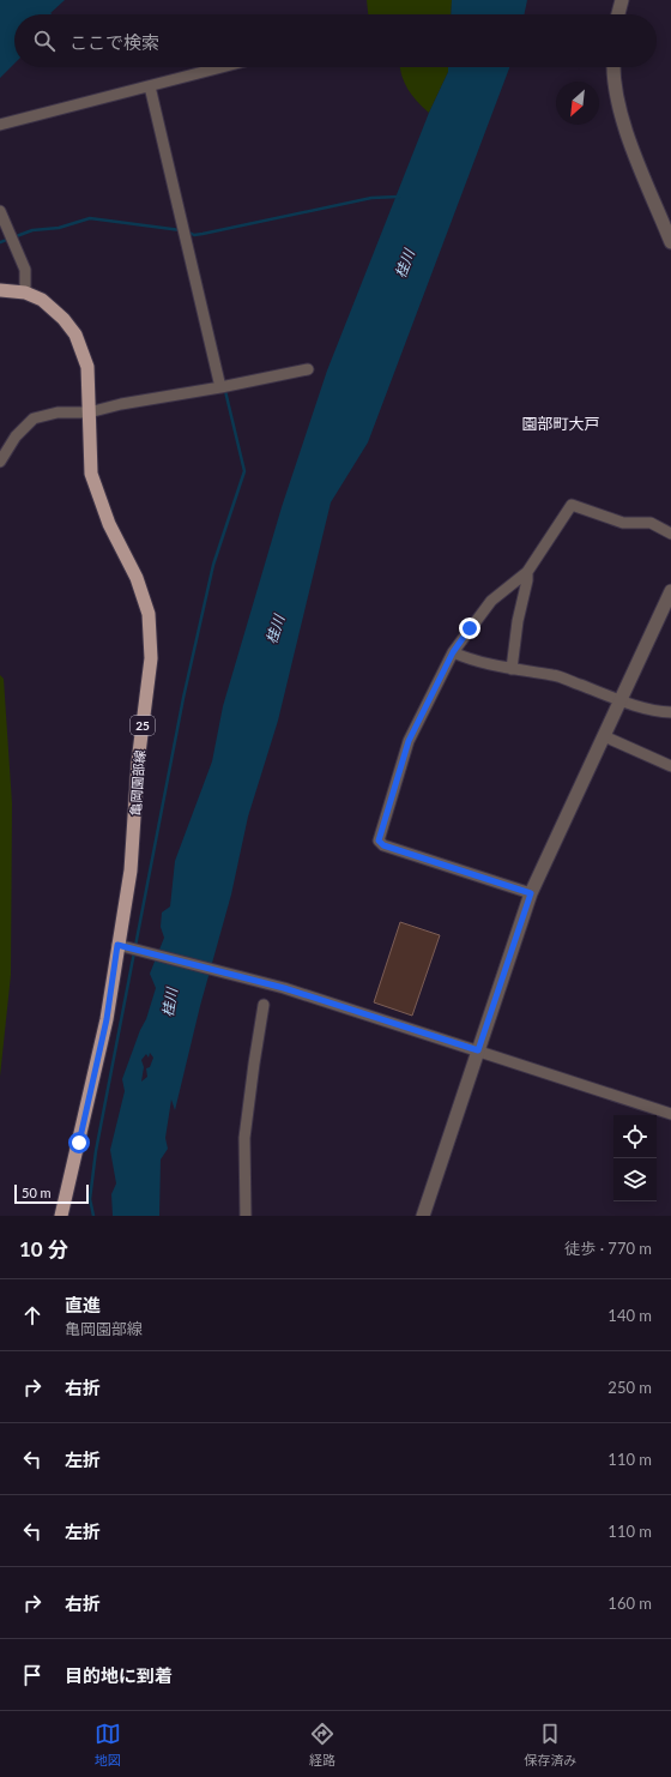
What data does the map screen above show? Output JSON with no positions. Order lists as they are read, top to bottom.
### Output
{
  "streets": {
    "main road": ["25", "亀岡園部線"]
  },
  "districts": ["園部町大戸"],
  "water": ["桂川"],
  "scale_bar": "50 m",
  "north": "bottom left",
  "page": {
    "search": "ここで検索",
    "scale": "50 m",
    "heading": ["10 分", "徒歩 · 770 m"],
    "list": [
      ["直進", "亀岡園部線", "140 m"],
      ["右折", "250 m"],
      ["左折", "110 m"],
      ["左折", "110 m"],
      ["右折", "160 m"],
      "目的地に到着"
    ],
    "nav": ["地図", "経路", "保存済み"]
  }
}
